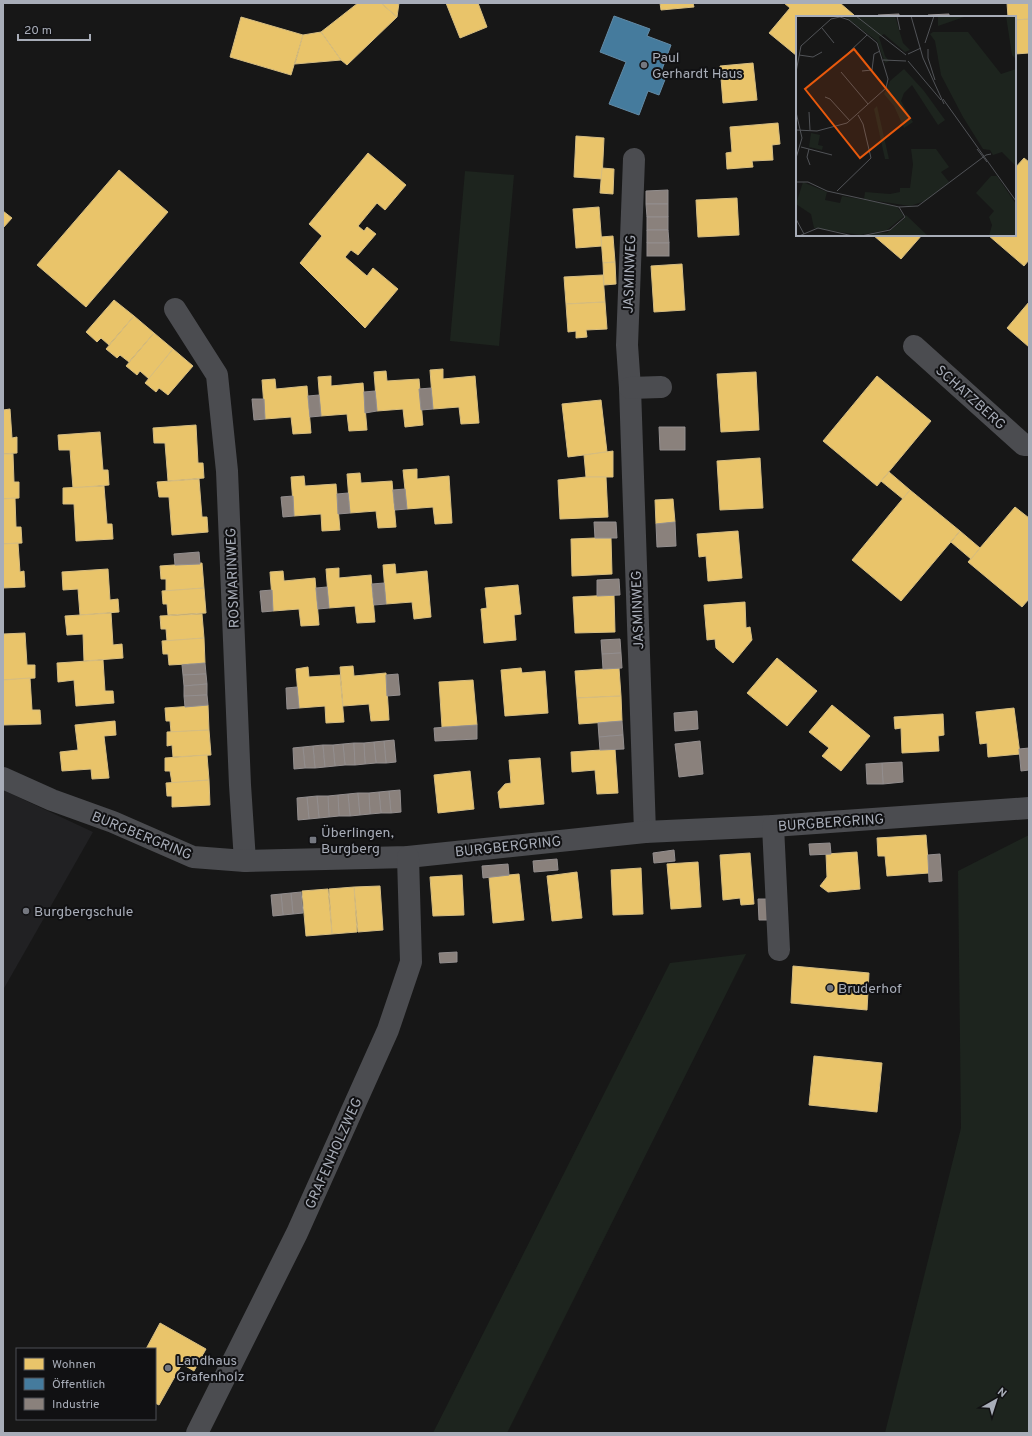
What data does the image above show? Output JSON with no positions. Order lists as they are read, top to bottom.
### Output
{
  "streets": {
    "street": [
      "JASMINWEG",
      "SCHATZBERG",
      "ROSMARINWEG",
      "BURGBERGRING",
      "GRAFENHOLZWEG"
    ]
  },
  "crossings": [
    ["JASMINWEG", "BURGBERGRING"],
    ["ROSMARINWEG", "BURGBERGRING"],
    ["BURGBERGRING", "GRAFENHOLZWEG"]
  ],
  "places": {
    "other": [
      "Paul Gerhardt Haus",
      "Burgbergschule",
      "Bruderhof",
      "Landhaus Grafenholz"
    ],
    "transit": ["Überlingen, Burgberg"]
  },
  "legend": ["Wohnen", "Öffentlich", "Industrie"],
  "scale_bar": "20 m",
  "north": "top right"
}
